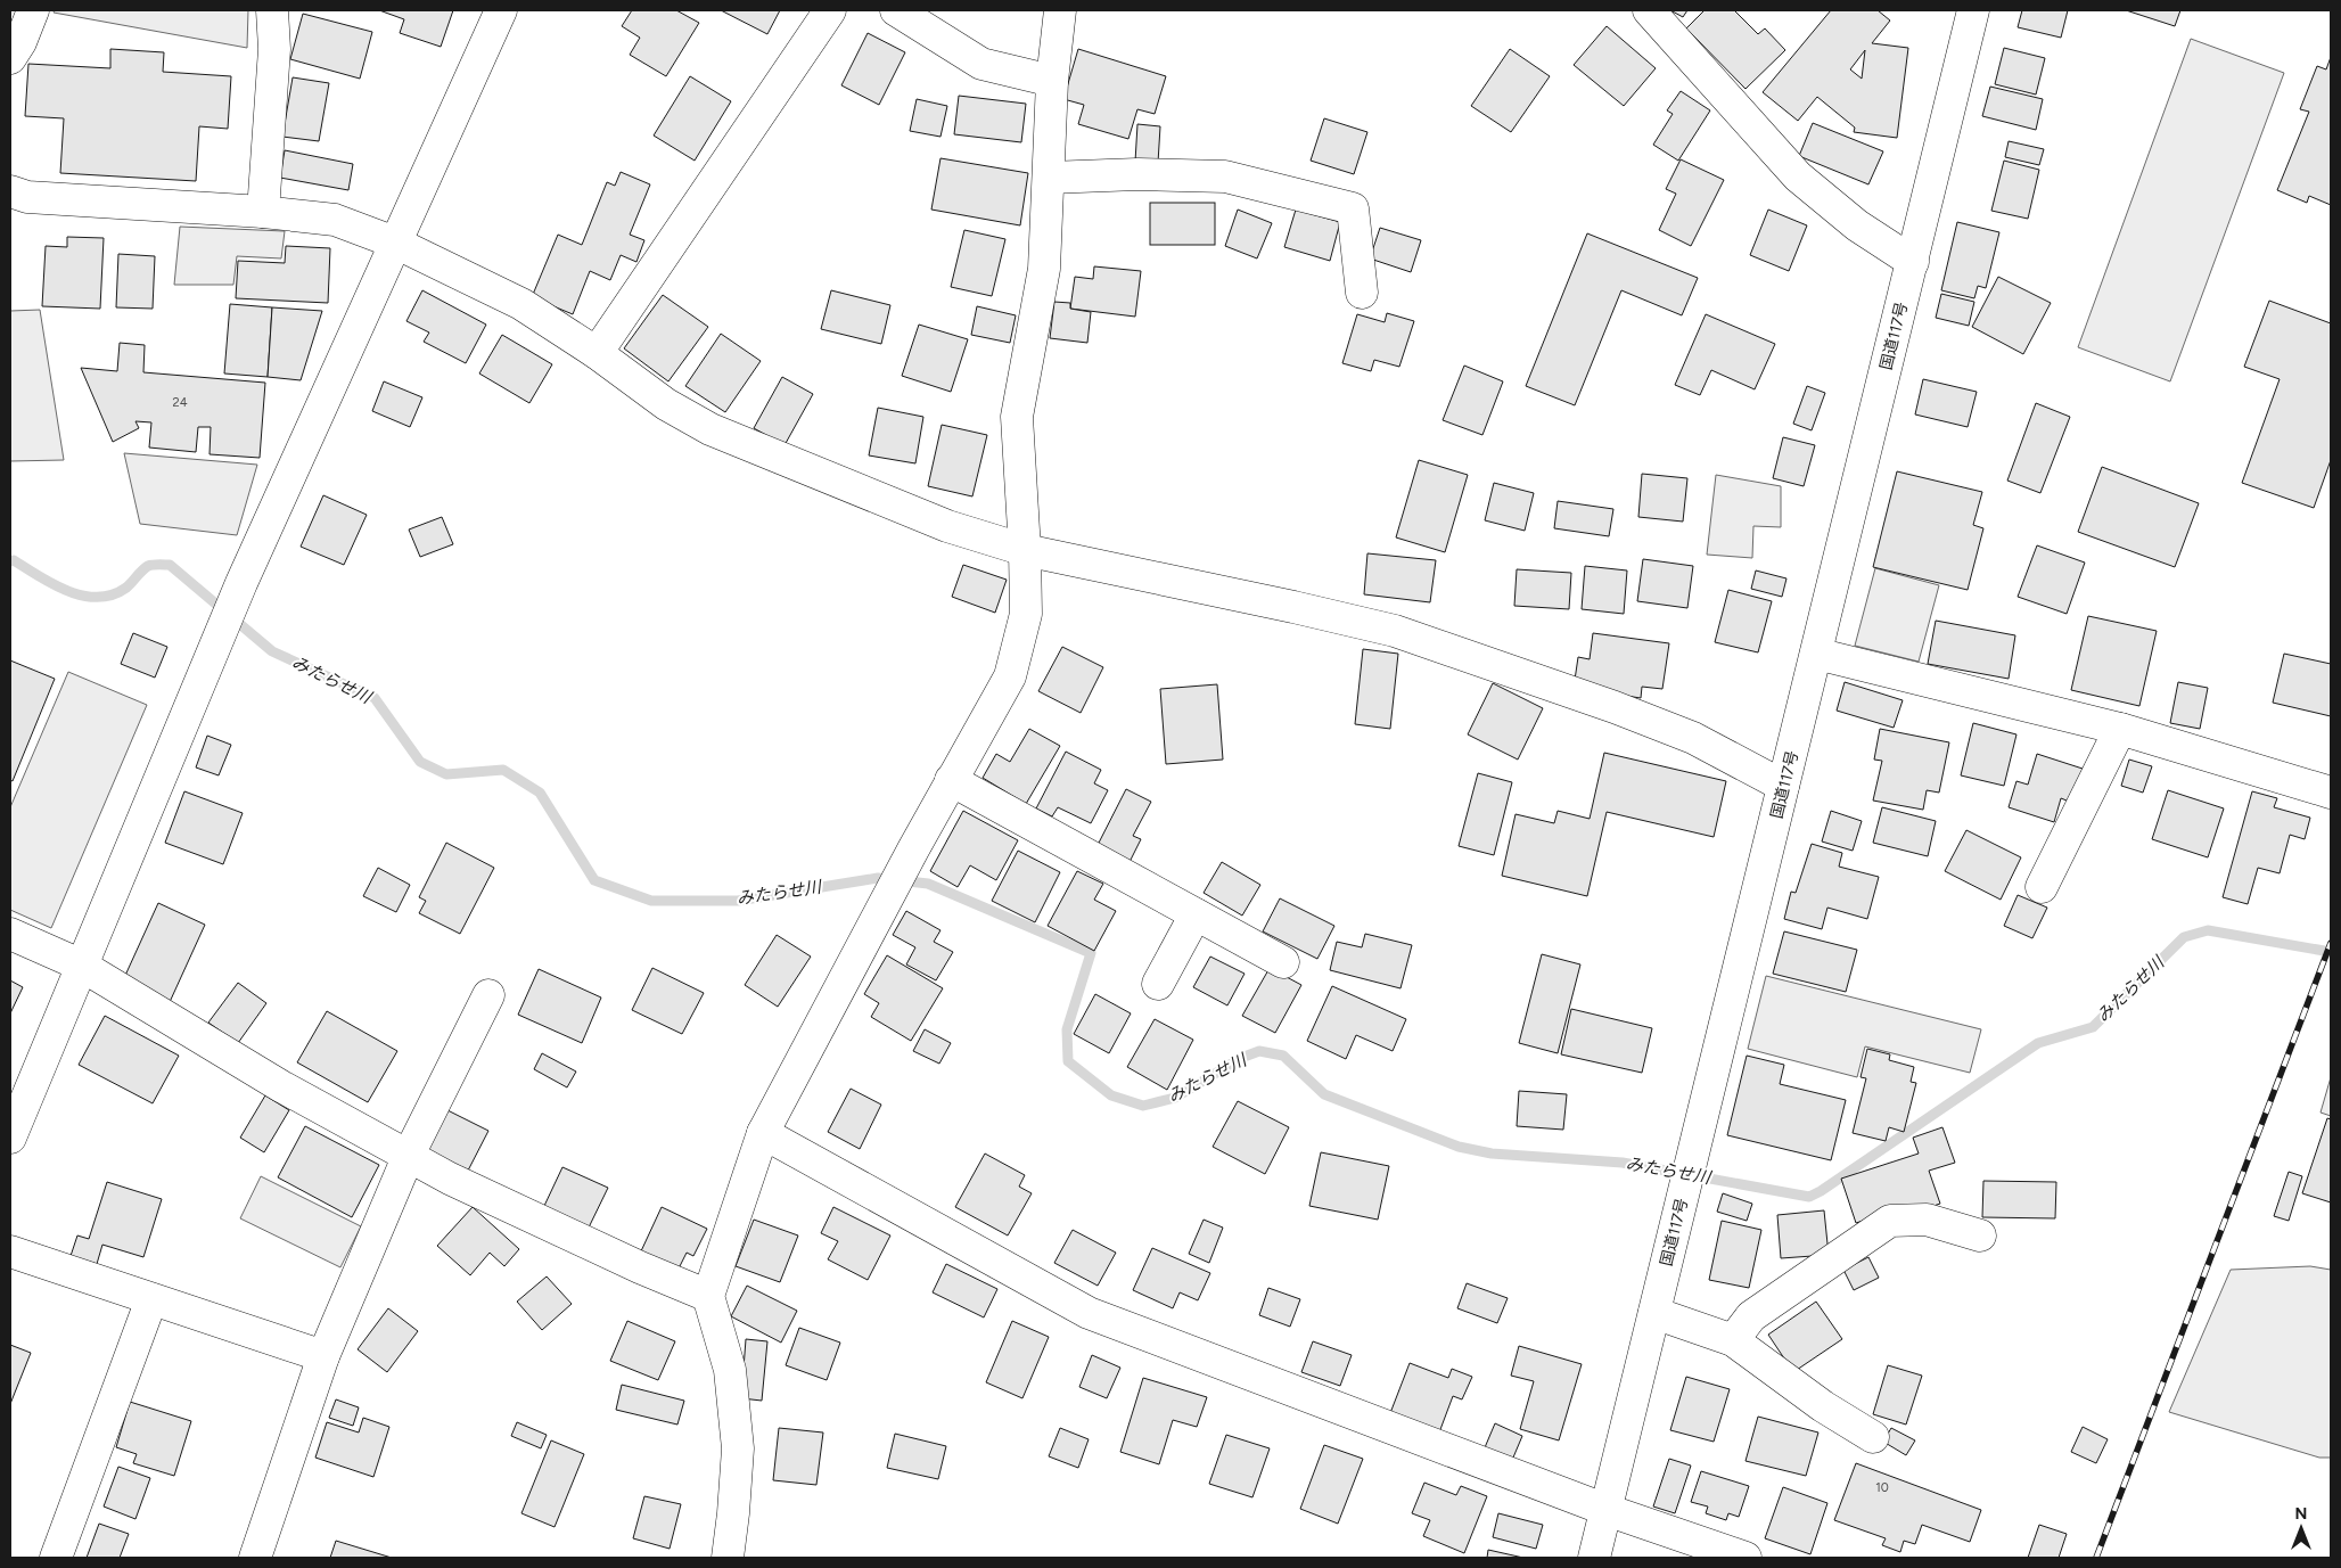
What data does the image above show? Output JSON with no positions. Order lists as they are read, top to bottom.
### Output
{
  "streets": {
    "main road": ["国道117号"]
  },
  "water": ["みたらせ川"],
  "house_numbers": ["24", "10"],
  "north": "top"
}
